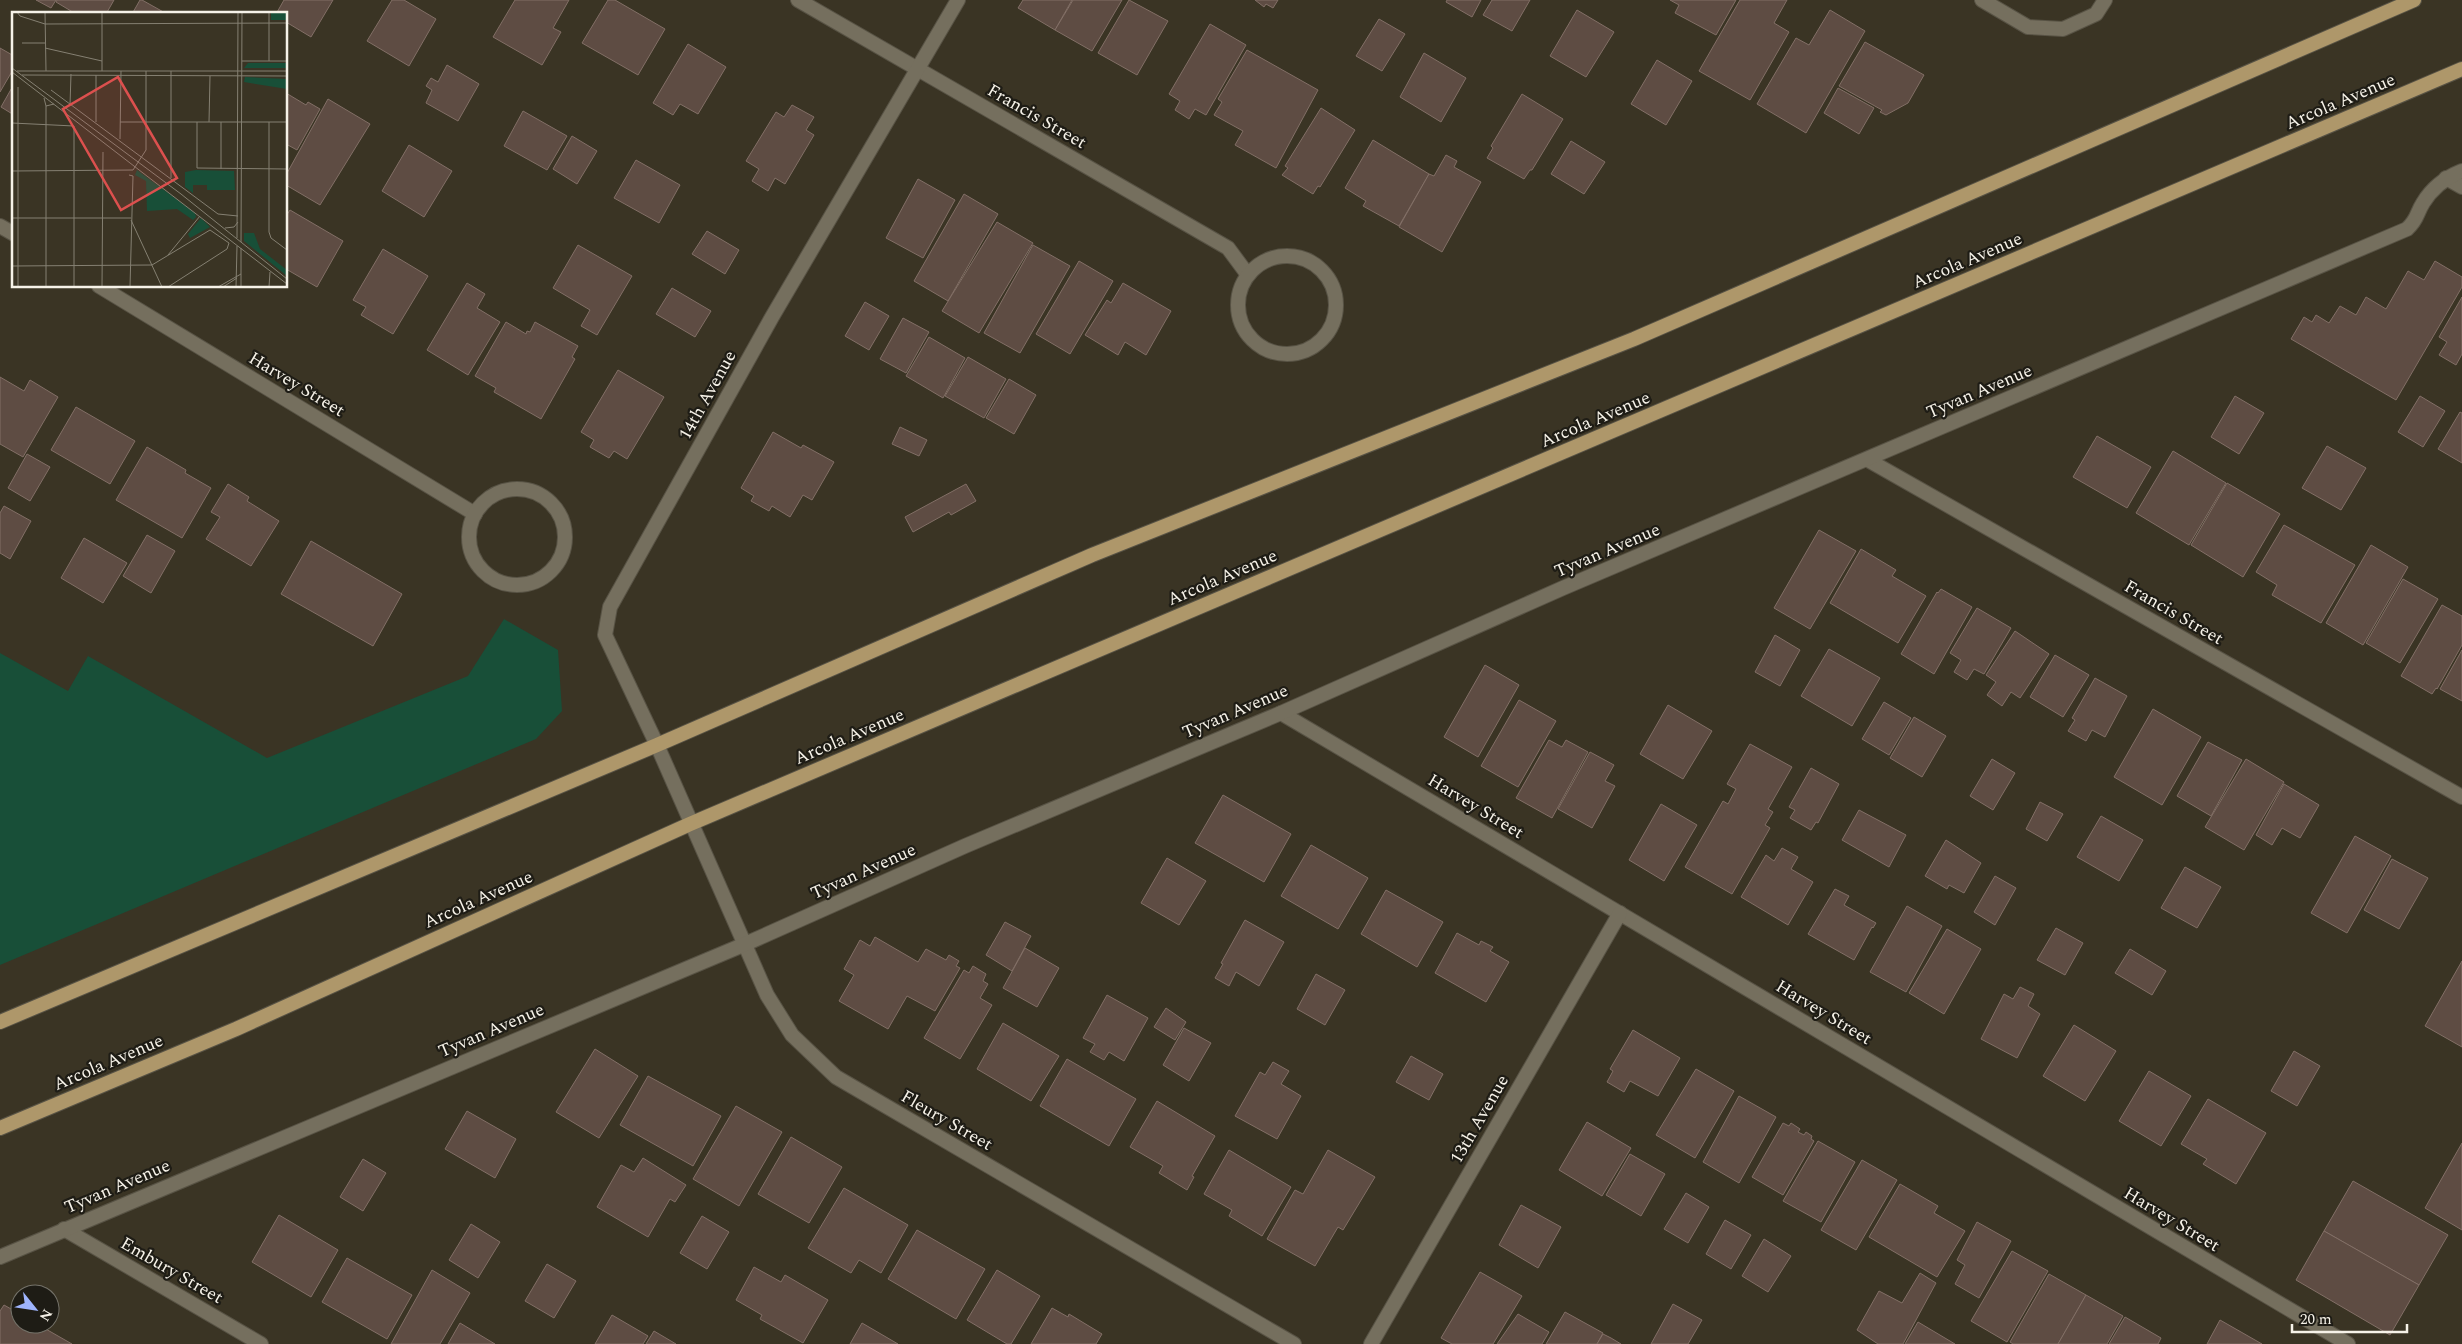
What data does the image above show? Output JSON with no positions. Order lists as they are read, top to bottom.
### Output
{
  "streets": {
    "main road": ["Arcola Avenue"],
    "street": [
      "Francis Street",
      "Harvey Street",
      "Tyvan Avenue",
      "14th Avenue",
      "13th Avenue",
      "Fleury Street",
      "Embury Street"
    ]
  },
  "crossings": [
    ["Arcola Avenue", "14th Avenue"],
    ["Arcola Avenue", "Fleury Street"],
    ["Francis Street", "Tyvan Avenue"],
    ["Francis Street", "14th Avenue"],
    ["Harvey Street", "Tyvan Avenue"],
    ["Harvey Street", "13th Avenue"],
    ["Tyvan Avenue", "Fleury Street"],
    ["Tyvan Avenue", "Embury Street"],
    ["14th Avenue", "Fleury Street"]
  ],
  "scale_bar": "20 m",
  "north": "bottom right"
}
